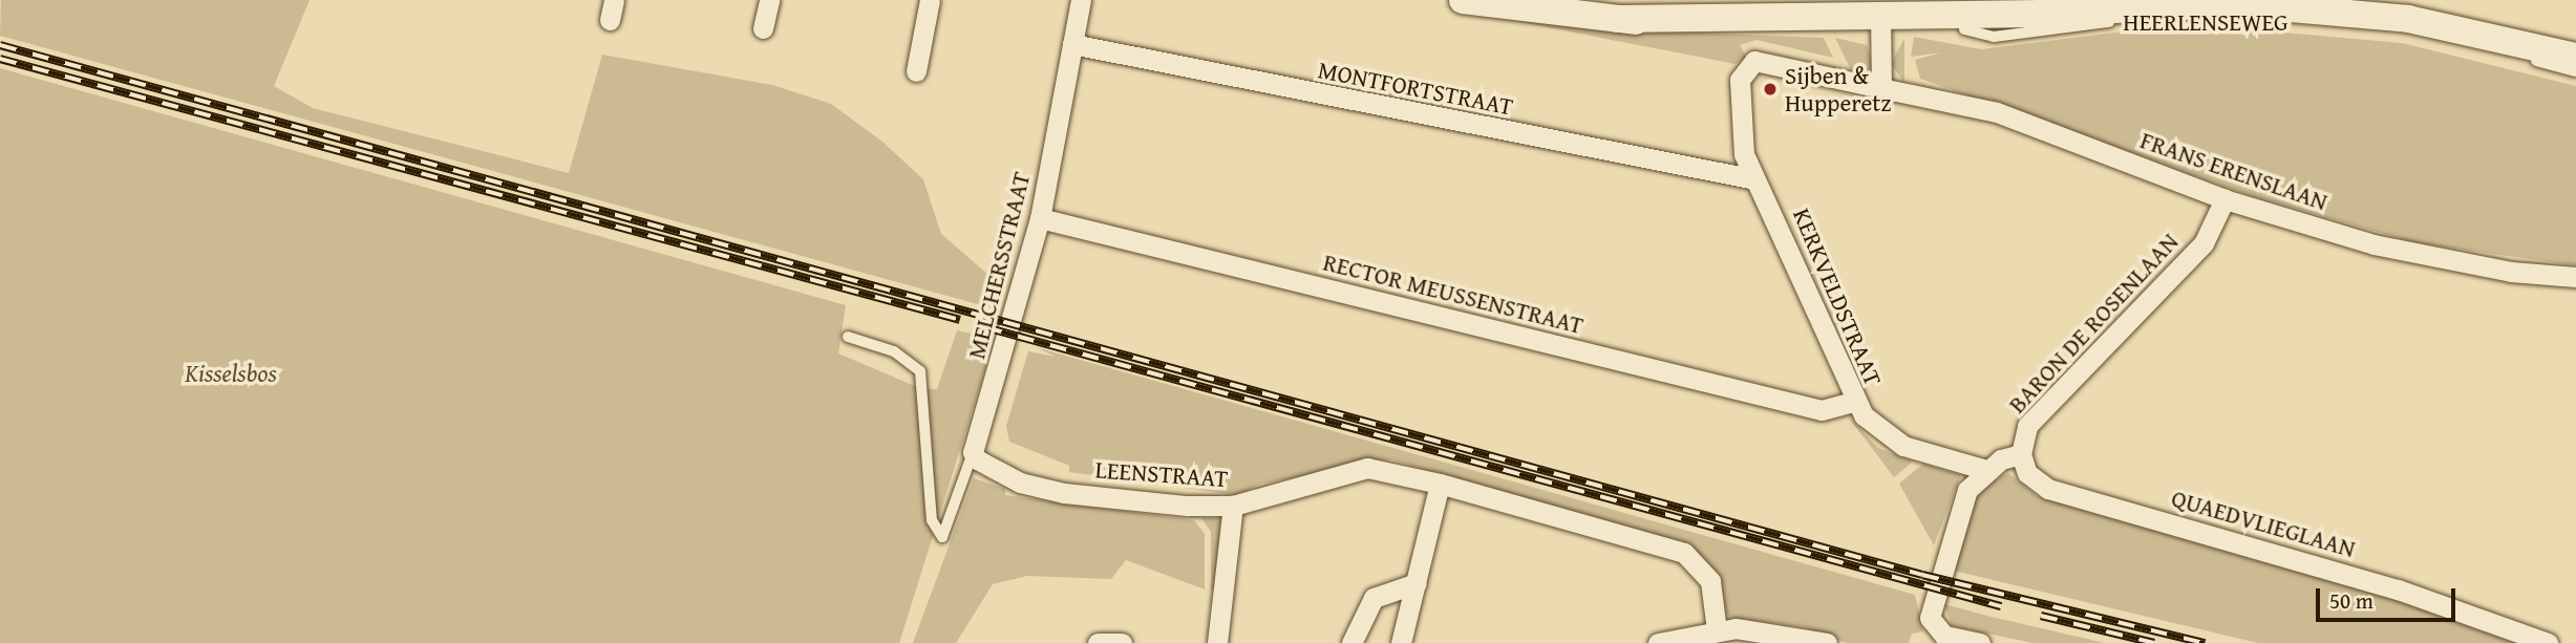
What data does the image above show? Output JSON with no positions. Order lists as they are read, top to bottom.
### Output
{
  "streets": {
    "main road": ["HEERLENSEWEG"],
    "street": [
      "MONTFORTSTRAAT",
      "FRANS ERENSLAAN",
      "MELCHERSSTRAAT",
      "RECTOR MEUSSENSTRAAT",
      "KERKVELDSTRAAT",
      "BARON DE ROSENLAAN",
      "LEENSTRAAT",
      "QUAEDVLIEGLAAN"
    ]
  },
  "crossings": [
    ["MONTFORTSTRAAT", "MELCHERSSTRAAT"],
    ["MONTFORTSTRAAT", "KERKVELDSTRAAT"],
    ["FRANS ERENSLAAN", "KERKVELDSTRAAT"],
    ["FRANS ERENSLAAN", "BARON DE ROSENLAAN"],
    ["MELCHERSSTRAAT", "RECTOR MEUSSENSTRAAT"],
    ["MELCHERSSTRAAT", "LEENSTRAAT"],
    ["RECTOR MEUSSENSTRAAT", "KERKVELDSTRAAT"],
    ["KERKVELDSTRAAT", "BARON DE ROSENLAAN"],
    ["BARON DE ROSENLAAN", "QUAEDVLIEGLAAN"]
  ],
  "parks": ["Kisselsbos"],
  "places": ["Sijben & Hupperetz"],
  "scale_bar": "50 m"
}
